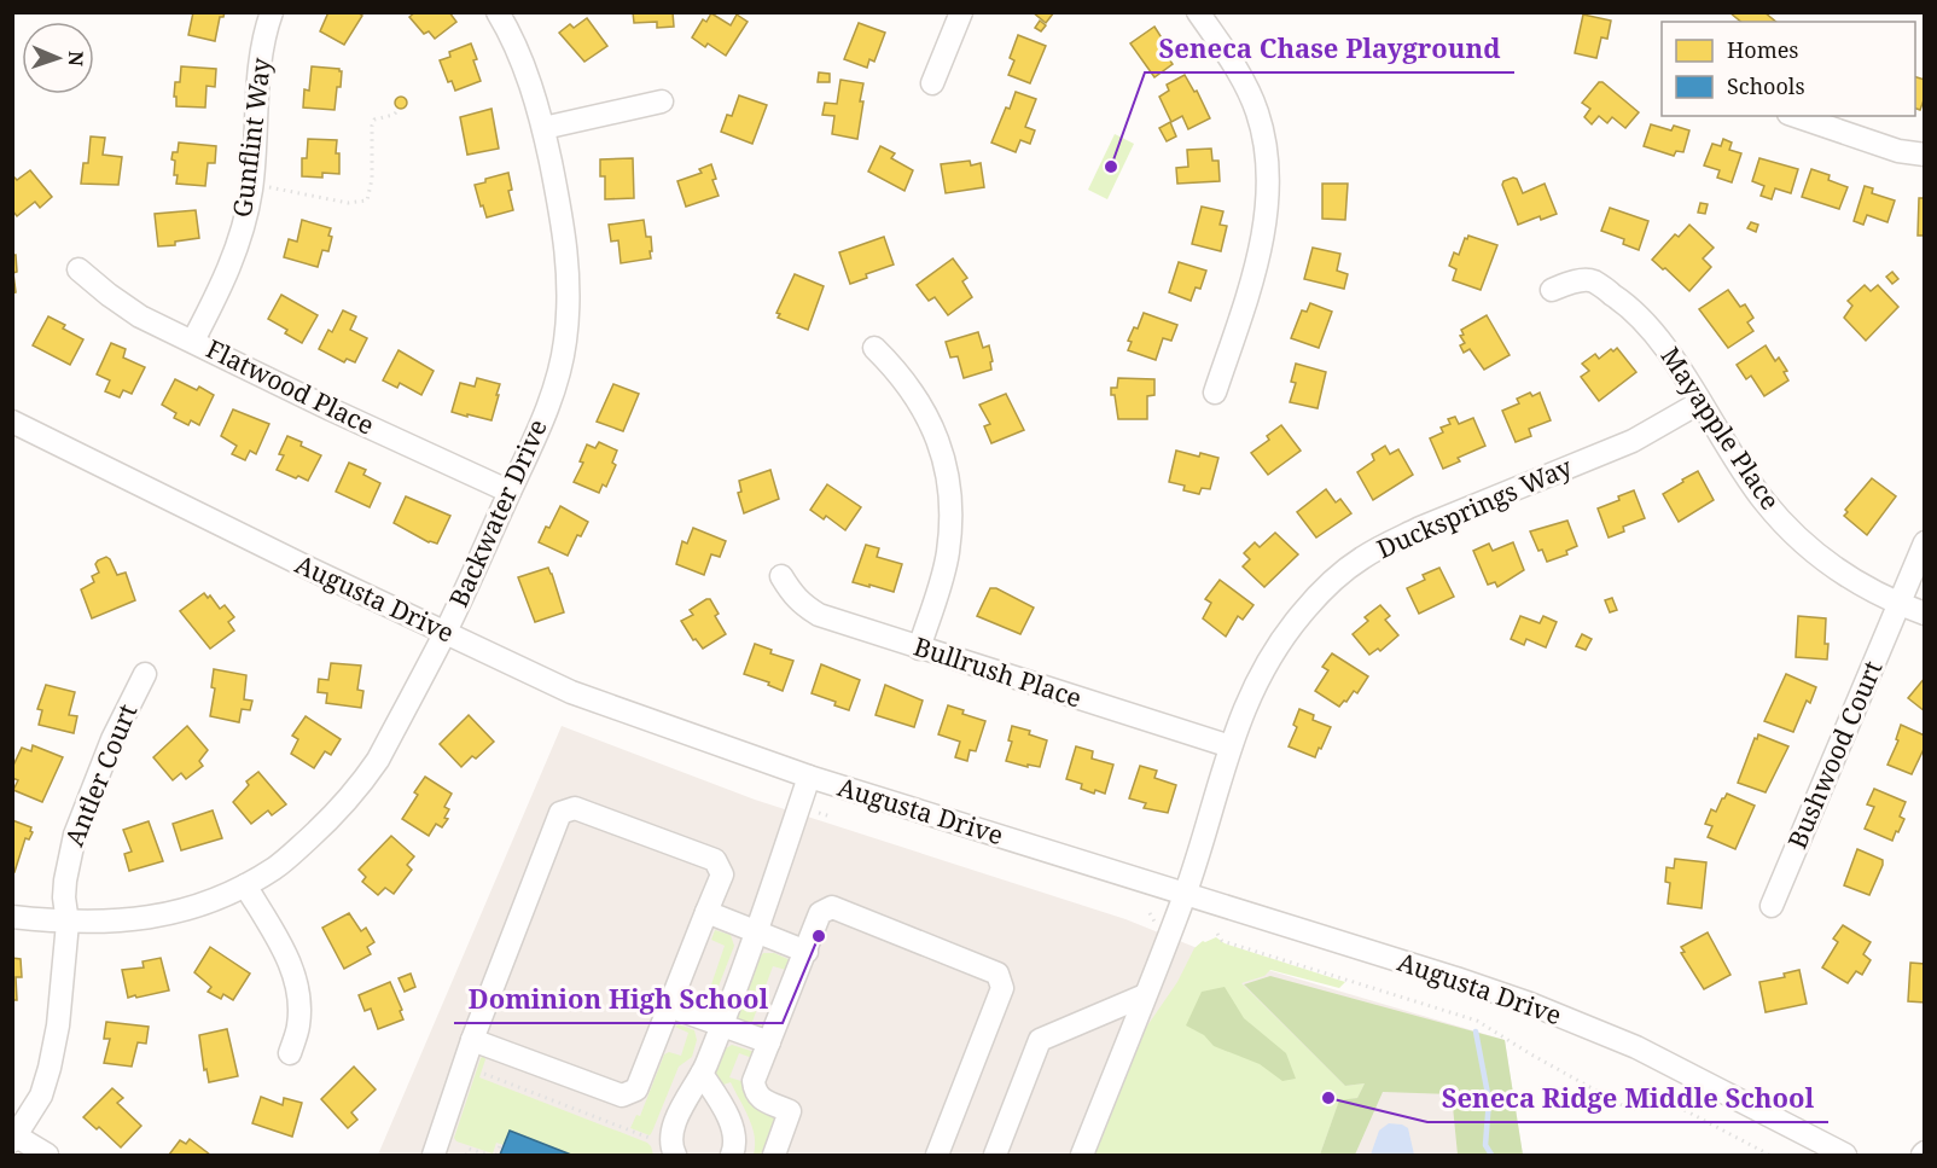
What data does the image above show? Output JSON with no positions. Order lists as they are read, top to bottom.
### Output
{
  "streets": {
    "street": [
      "Gunflint Way",
      "Flatwood Place",
      "Mayapple Place",
      "Ducksprings Way",
      "Backwater Drive",
      "Augusta Drive",
      "Bullrush Place",
      "Bushwood Court",
      "Antler Court"
    ]
  },
  "crossings": [
    ["Gunflint Way", "Flatwood Place"],
    ["Flatwood Place", "Backwater Drive"],
    ["Mayapple Place", "Ducksprings Way"],
    ["Mayapple Place", "Bushwood Court"],
    ["Ducksprings Way", "Augusta Drive"],
    ["Ducksprings Way", "Bullrush Place"],
    ["Backwater Drive", "Augusta Drive"],
    ["Backwater Drive", "Antler Court"]
  ],
  "places": ["Seneca Chase Playground", "Dominion High School", "Seneca Ridge Middle School"],
  "legend": ["Homes", "Schools"],
  "north": "right"
}
